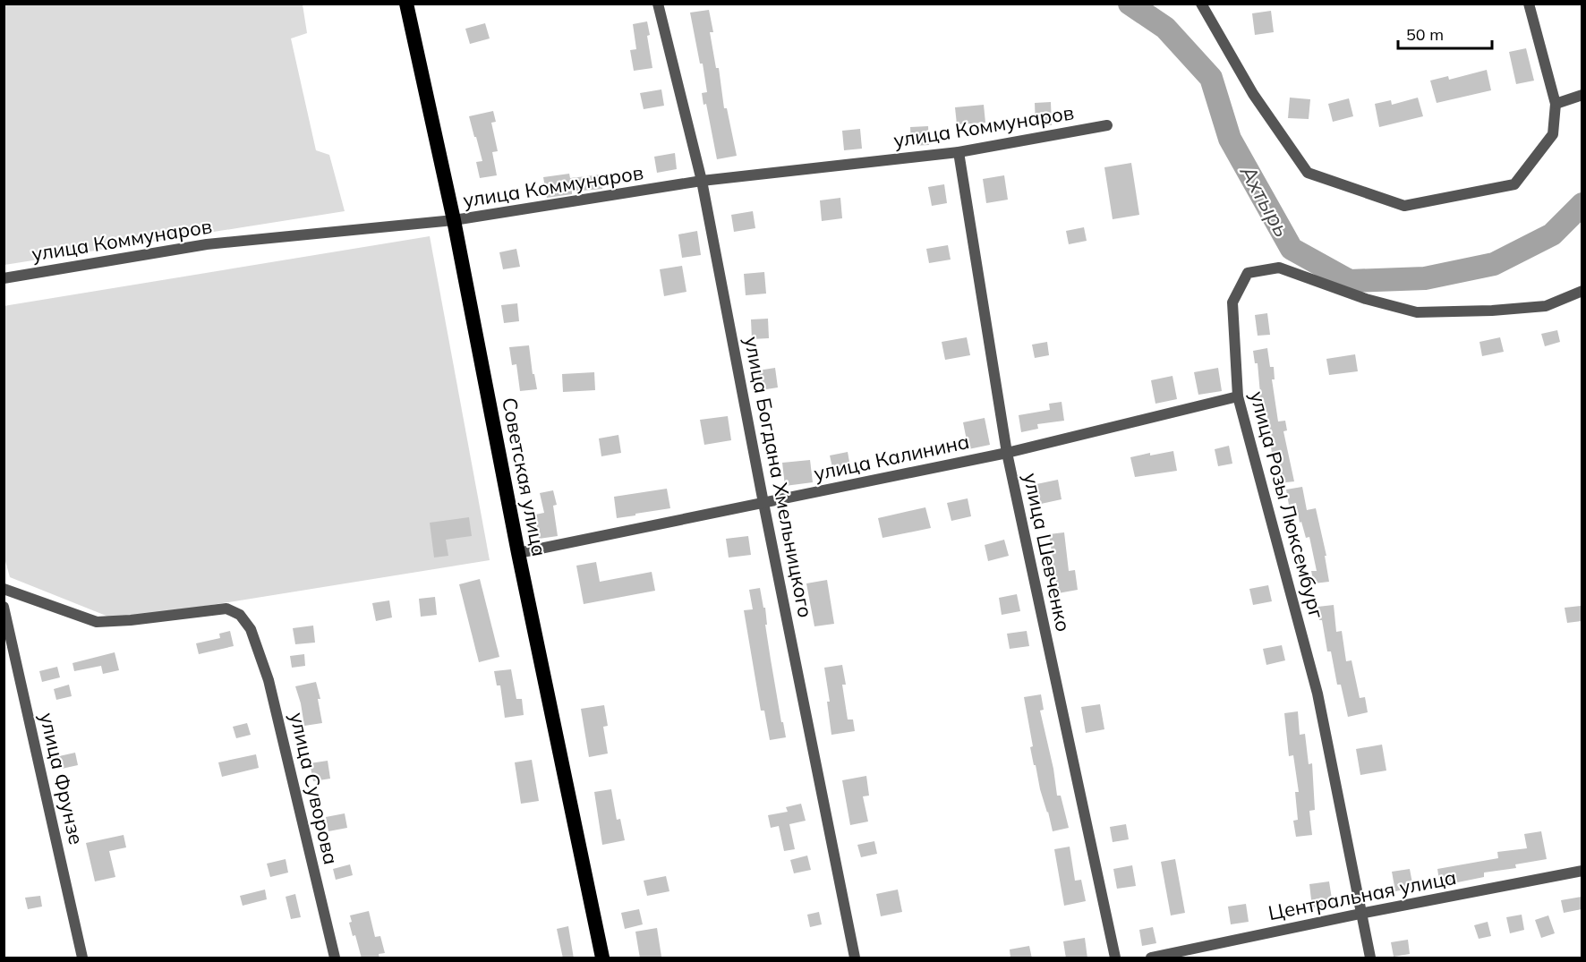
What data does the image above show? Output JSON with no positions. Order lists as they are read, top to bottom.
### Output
{
  "streets": {
    "highway": ["Советская улица"],
    "street": [
      "улица Коммунаров",
      "улица Калинина",
      "улица Богдана Хмельницкого",
      "улица Розы Люксембург",
      "улица Шевченко",
      "улица Фрунзе",
      "улица Суворова",
      "Центральная улица"
    ]
  },
  "crossings": [
    ["улица Коммунаров", "Советская улица"],
    ["улица Коммунаров", "улица Богдана Хмельницкого"],
    ["улица Коммунаров", "улица Шевченко"],
    ["улица Калинина", "Советская улица"],
    ["улица Калинина", "улица Богдана Хмельницкого"],
    ["улица Калинина", "улица Розы Люксембург"],
    ["улица Калинина", "улица Шевченко"],
    ["улица Розы Люксембург", "Центральная улица"]
  ],
  "water": ["Ахтырь"],
  "scale_bar": "50 m"
}
